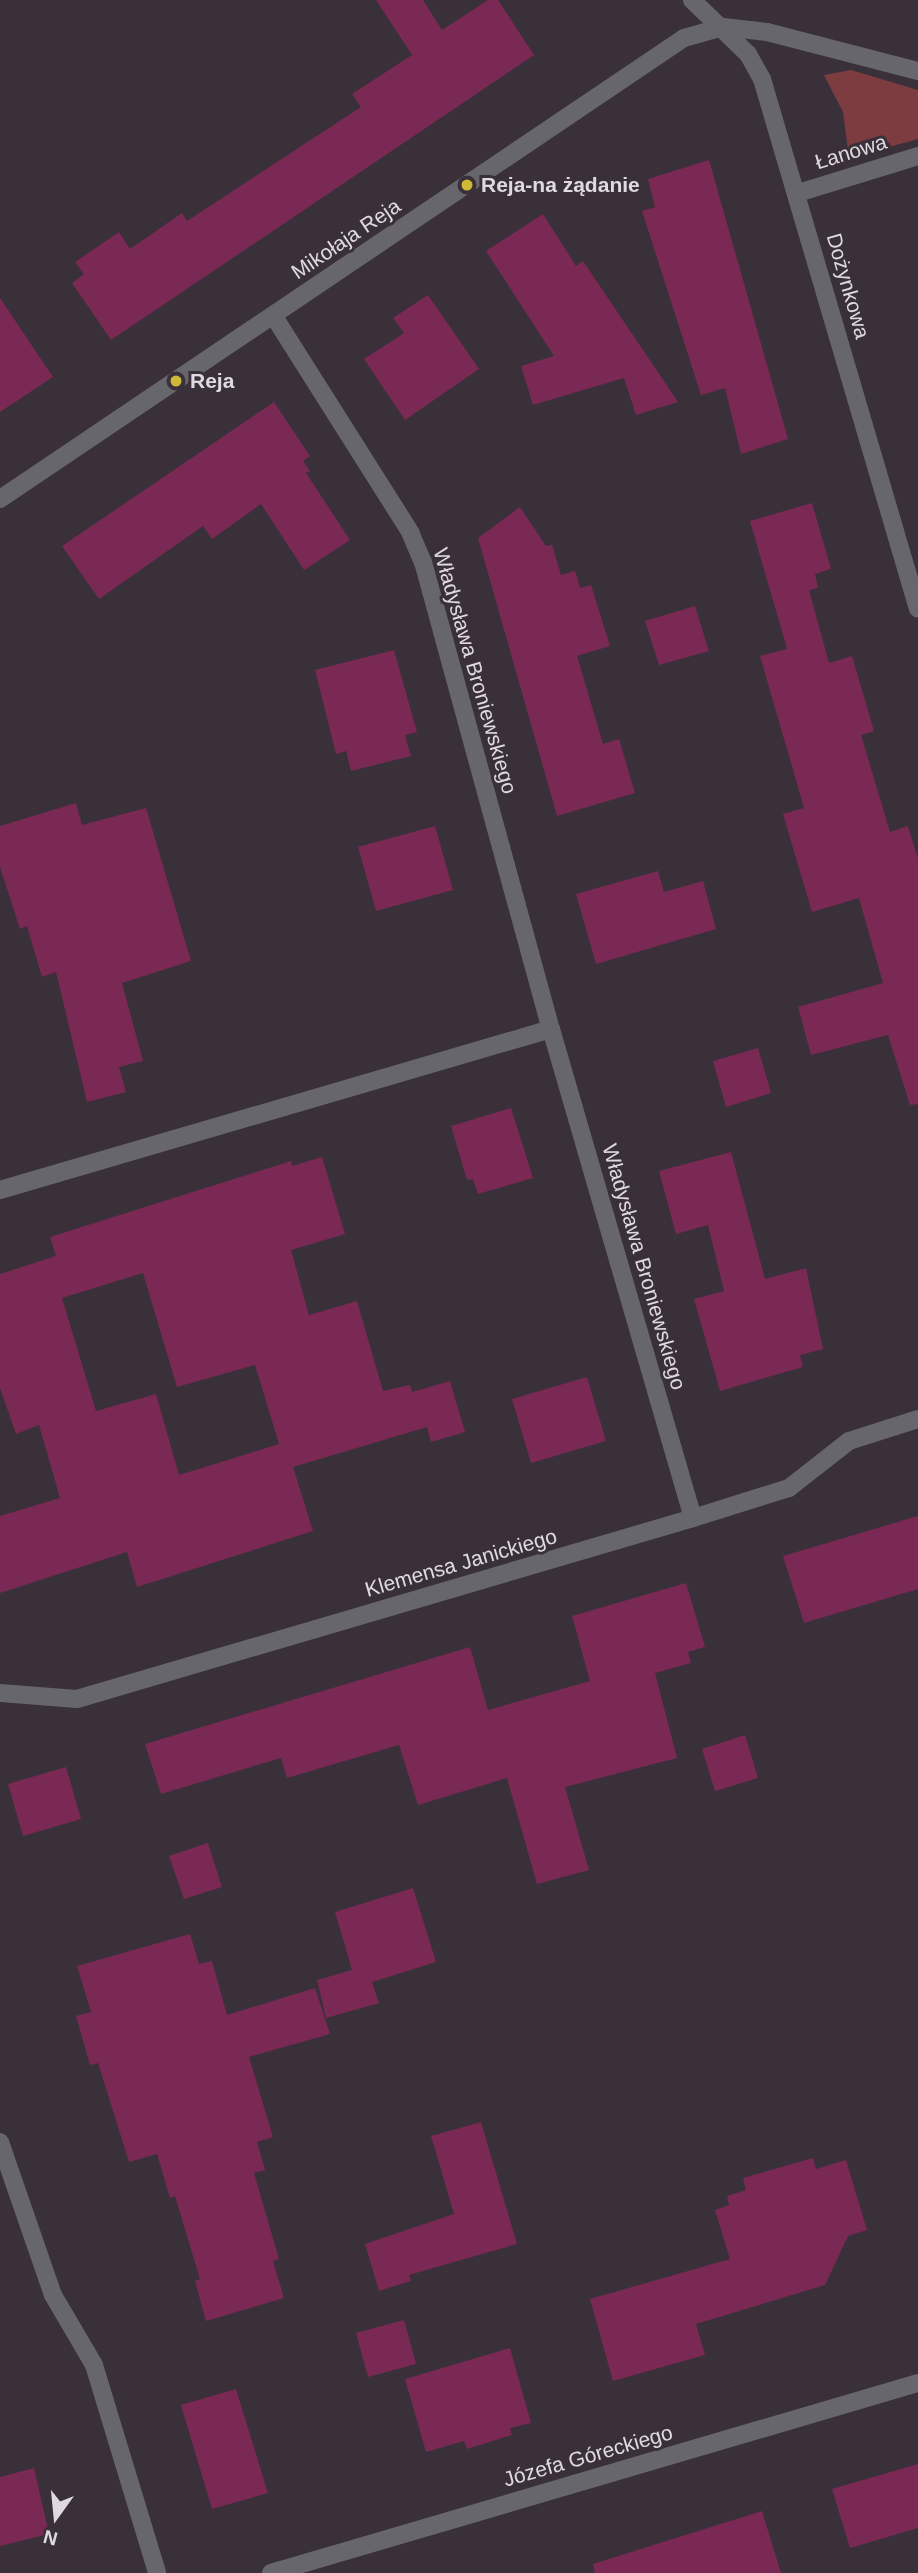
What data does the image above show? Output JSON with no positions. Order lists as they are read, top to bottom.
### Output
{
  "streets": {
    "street": [
      "Łanowa",
      "Mikołaja Reja",
      "Dożynkowa",
      "Władysława Broniewskiego",
      "Klemensa Janickiego",
      "Józefa Góreckiego"
    ]
  },
  "crossings": [
    ["Łanowa", "Dożynkowa"],
    ["Mikołaja Reja", "Dożynkowa"],
    ["Mikołaja Reja", "Władysława Broniewskiego"],
    ["Władysława Broniewskiego", "Klemensa Janickiego"]
  ],
  "places": ["Reja-na żądanie", "Reja"],
  "north": "bottom"
}
